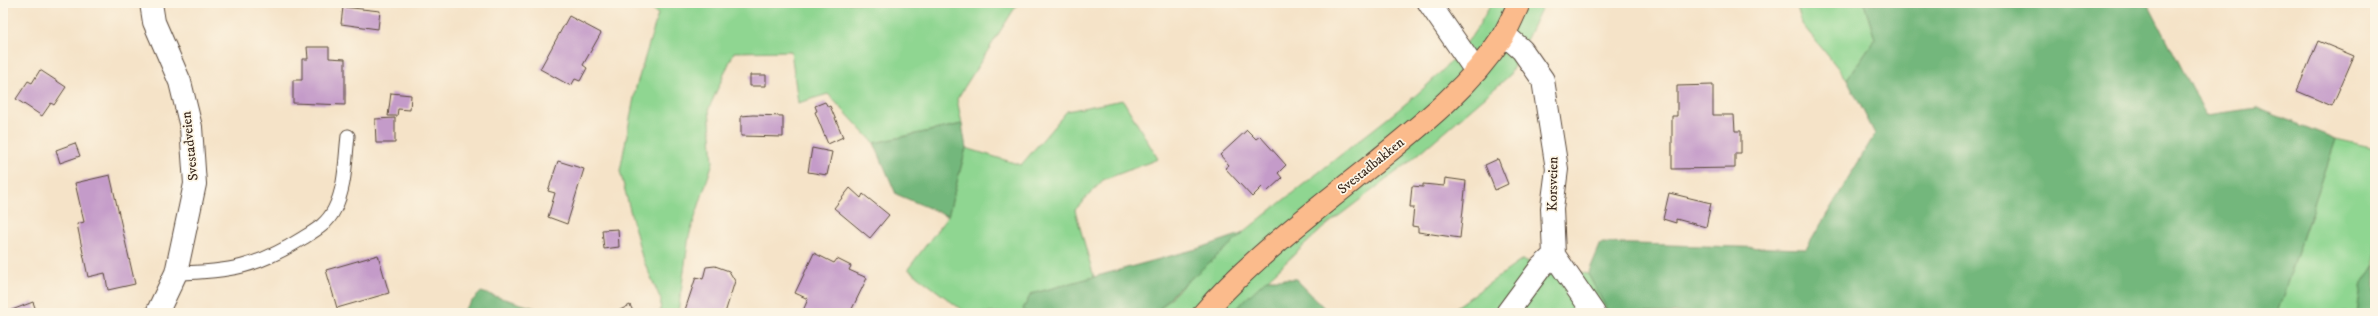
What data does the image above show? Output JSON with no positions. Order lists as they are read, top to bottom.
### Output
{
  "streets": {
    "main road": ["Svestadbakken"],
    "street": ["Svestadveien", "Korsveien"]
  },
  "crossings": [
    ["Svestadbakken", "Korsveien"]
  ]
}
